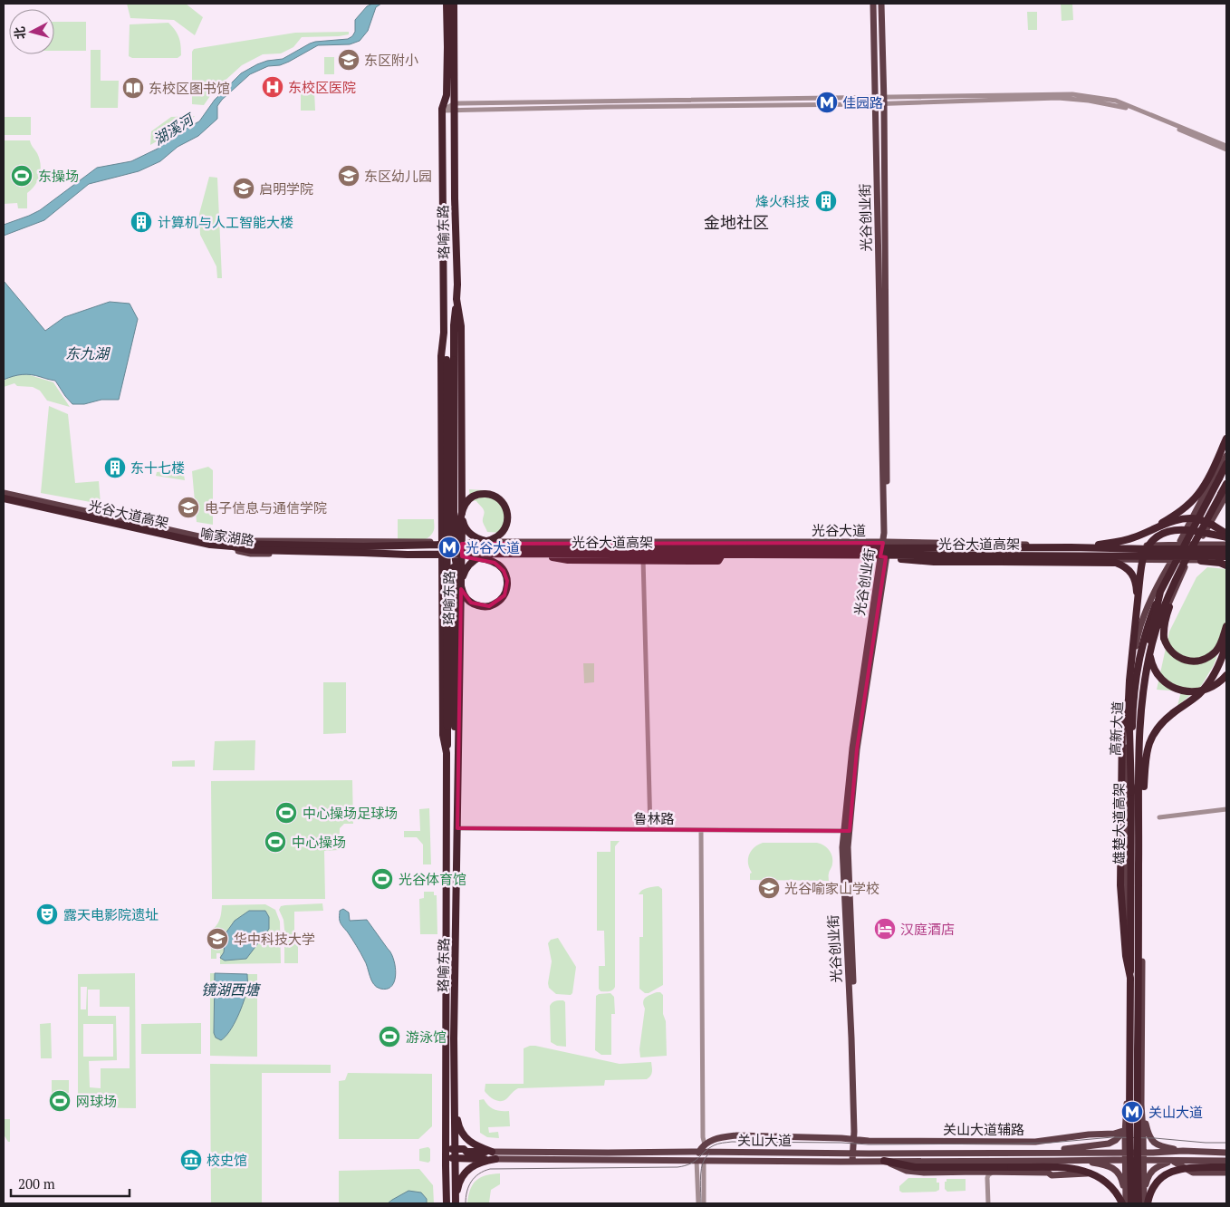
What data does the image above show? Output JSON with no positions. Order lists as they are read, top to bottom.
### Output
{
  "streets": {
    "highway": ["珞喻东路", "光谷大道高架", "雄楚大道高架"],
    "main road": [
      "光谷创业街",
      "光谷大道",
      "喻家湖路",
      "高新大道",
      "关山大道辅路",
      "关山大道"
    ],
    "street": ["鲁林路"]
  },
  "crossings": [
    ["光谷创业街", "光谷大道"],
    ["光谷创业街", "喻家湖路"],
    ["光谷创业街", "鲁林路"],
    ["光谷创业街", "关山大道辅路"],
    ["光谷创业街", "关山大道"],
    ["珞喻东路", "光谷大道高架"],
    ["珞喻东路", "光谷大道"],
    ["珞喻东路", "喻家湖路"],
    ["珞喻东路", "鲁林路"],
    ["光谷大道高架", "喻家湖路"],
    ["光谷大道", "喻家湖路"],
    ["光谷大道", "高新大道"],
    ["高新大道", "雄楚大道高架"],
    ["高新大道", "关山大道辅路"],
    ["高新大道", "关山大道"]
  ],
  "districts": ["金地社区"],
  "water": ["湖溪河", "东九湖", "镜湖西塘"],
  "places": {
    "school or university": [
      "东区附小",
      "东区幼儿园",
      "启明学院",
      "电子信息与通信学院",
      "光谷喻家山学校",
      "华中科技大学"
    ],
    "hospital": ["东校区医院"],
    "library": ["东校区图书馆"],
    "metro station": ["佳园路", "光谷大道", "关山大道"],
    "sports": [
      "东操场",
      "中心操场足球场",
      "中心操场",
      "光谷体育馆",
      "游泳馆",
      "网球场"
    ],
    "building": ["烽火科技", "计算机与人工智能大楼", "东十七楼"],
    "theatre": ["露天电影院遗址"],
    "hotel": ["汉庭酒店"],
    "museum": ["校史馆"]
  },
  "scale_bar": "200 m",
  "north": "left"
}
